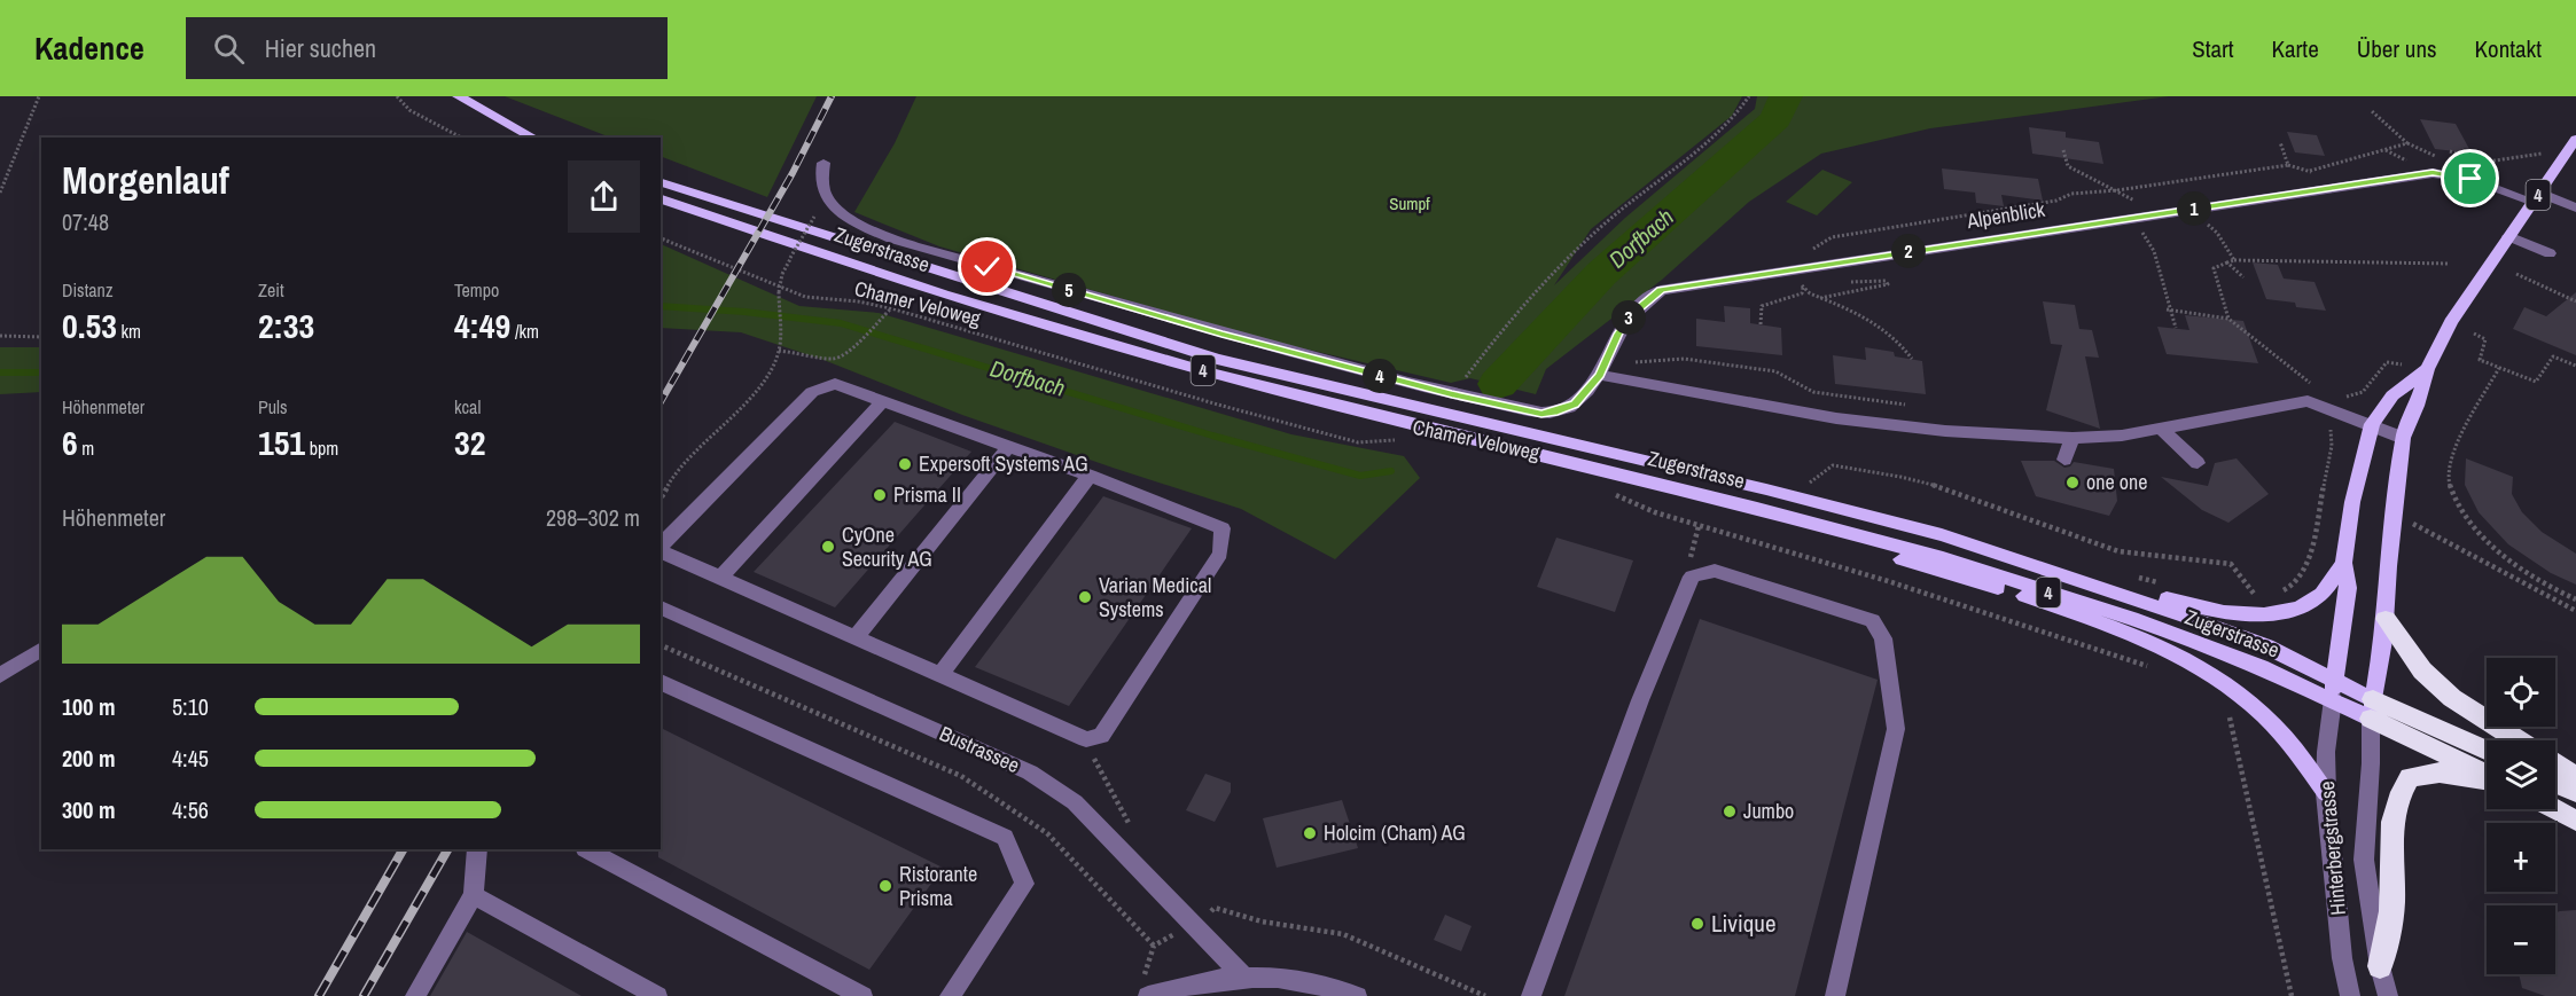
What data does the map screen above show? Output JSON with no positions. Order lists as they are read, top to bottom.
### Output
{
  "streets": {
    "main road": ["4", "Zugerstrasse"],
    "street": ["Alpenblick", "Bustrassee", "Hinterbergstrasse"],
    "path": ["Chamer Veloweg"]
  },
  "crossings": [
    ["4", "Alpenblick"],
    ["4", "Zugerstrasse"],
    ["4", "Hinterbergstrasse"],
    ["Alpenblick", "Zugerstrasse"],
    ["Zugerstrasse", "Hinterbergstrasse"]
  ],
  "water": ["Dorfbach"],
  "parks": ["Sumpf"],
  "places": [
    "Expersoft Systems AG",
    "one one",
    "Prisma II",
    "CyOne Security AG",
    "Varian Medical Systems",
    "Jumbo",
    "Holcim (Cham) AG",
    "Ristorante Prisma",
    "Livique"
  ],
  "page": {
    "header": "Kadence",
    "search": "Hier suchen",
    "nav": [
      "Start",
      "Karte",
      "Über uns",
      "Kontakt"
    ],
    "heading": ["Morgenlauf", "07:48"],
    "pins": [
      "1",
      "2",
      "5",
      "3",
      "4"
    ],
    "stats": [
      ["Distanz", "0.53 km"],
      ["Zeit", "2:33"],
      ["Tempo", "4:49 /km"],
      ["Höhenmeter", "6 m"],
      ["Puls", "151 bpm"],
      ["kcal", "32"]
    ],
    "chart": ["Höhenmeter", "298–302 m"],
    "map_buttons": ["+", "−"],
    "list": [
      {
        "name": "100 m",
        "note": "5:10"
      },
      {
        "name": "200 m",
        "note": "4:45"
      },
      {
        "name": "300 m",
        "note": "4:56"
      }
    ]
  }
}
